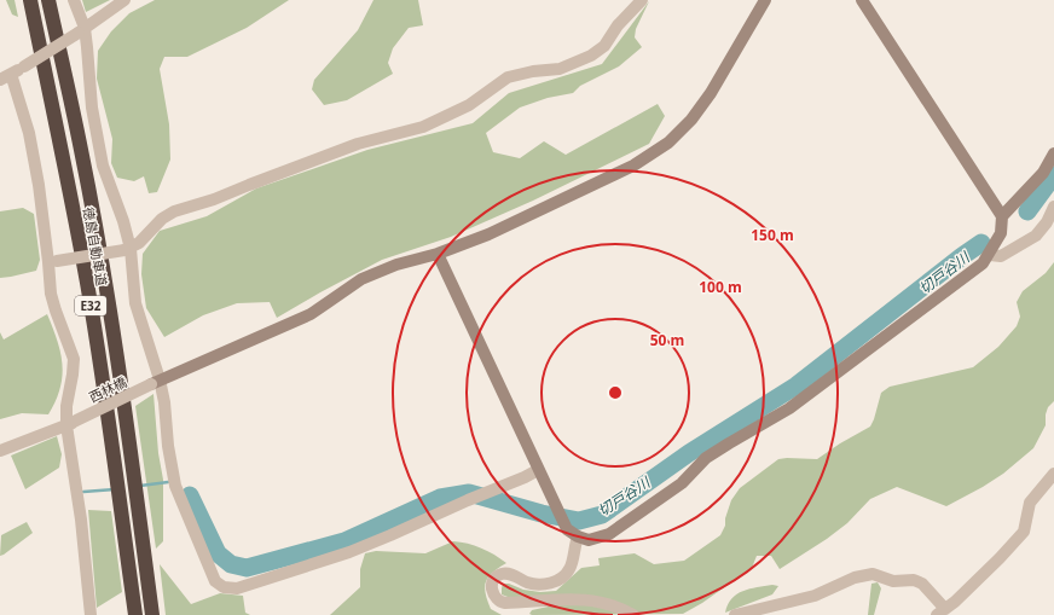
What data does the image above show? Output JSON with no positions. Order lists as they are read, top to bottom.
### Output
{
  "streets": {
    "highway": ["徳島自動車道", "E32"],
    "street": ["西林橋"]
  },
  "water": ["切戸谷川"],
  "rings": ["150 m", "100 m", "50 m"]
}
